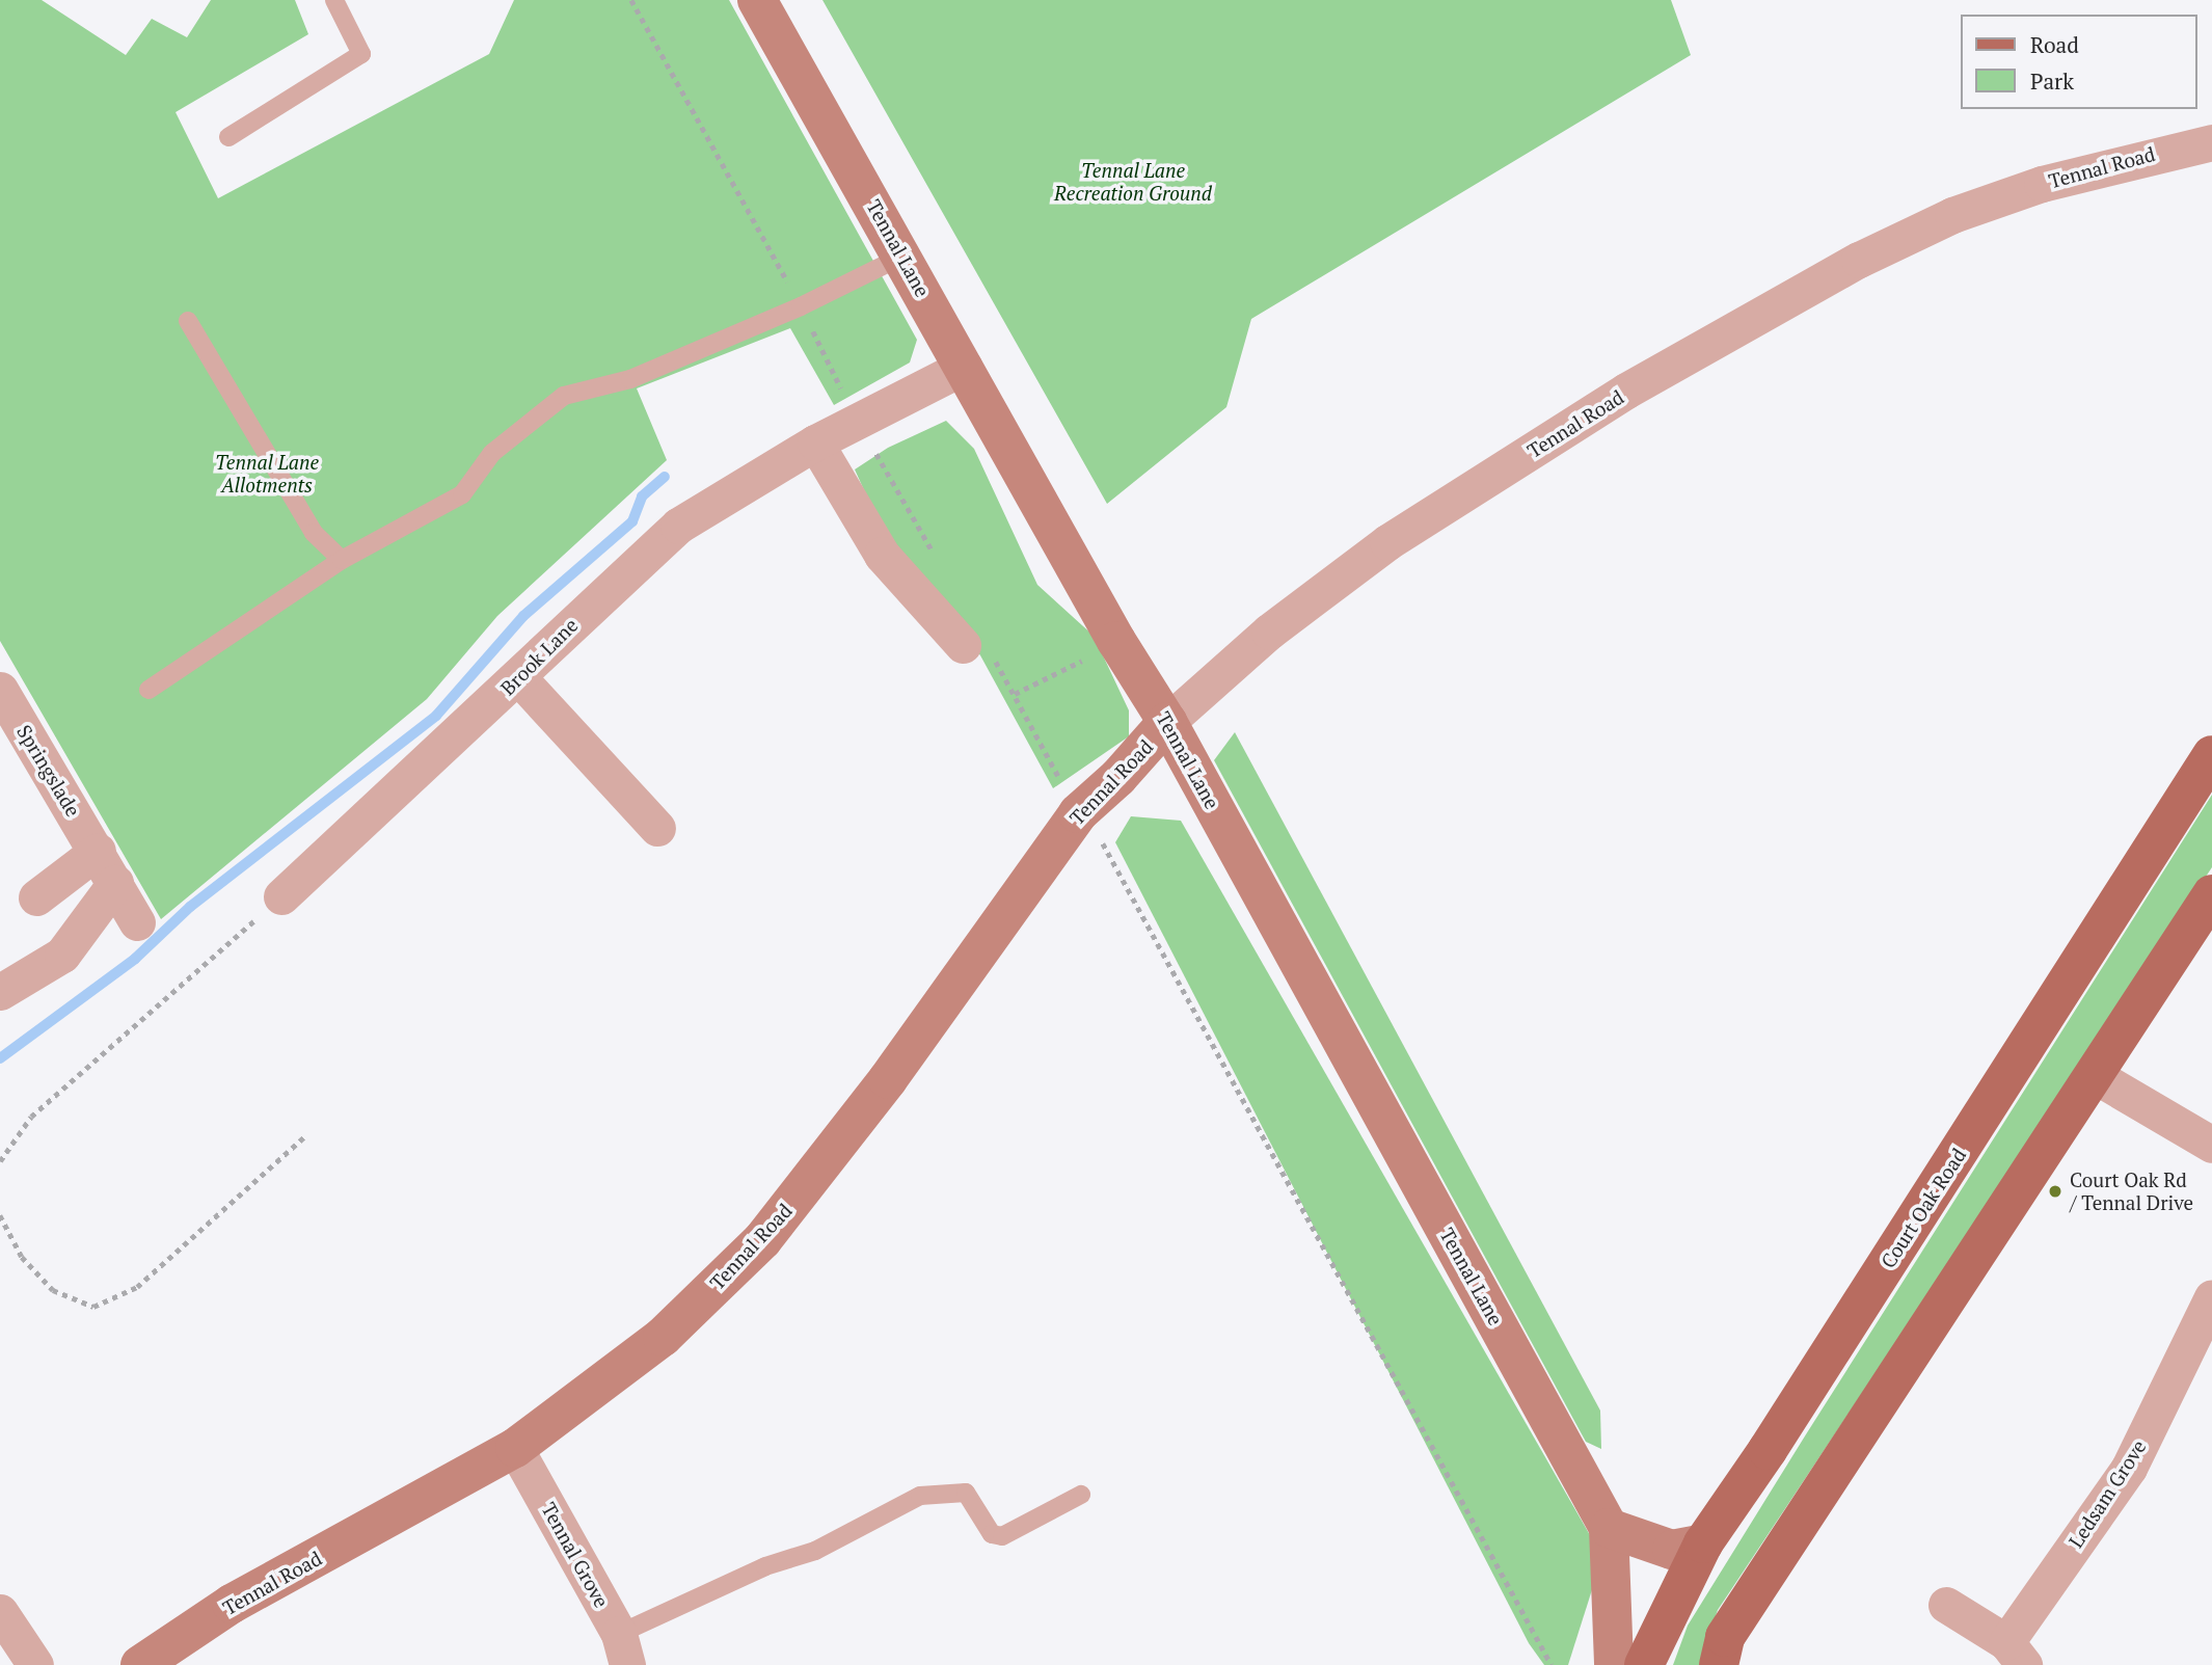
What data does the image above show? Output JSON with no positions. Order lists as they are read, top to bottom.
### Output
{
  "streets": {
    "main road": ["Court Oak Road"],
    "street": [
      "Tennal Road",
      "Tennal Lane",
      "Brook Lane",
      "Springslade",
      "Ledsam Grove",
      "Tennal Grove"
    ]
  },
  "crossings": [
    ["Tennal Road", "Tennal Lane"],
    ["Tennal Road", "Tennal Grove"],
    ["Tennal Lane", "Brook Lane"]
  ],
  "parks": ["Tennal Lane Recreation Ground", "Tennal Lane Allotments"],
  "places": ["Court Oak Rd / Tennal Drive"],
  "legend": ["Road", "Park"]
}
